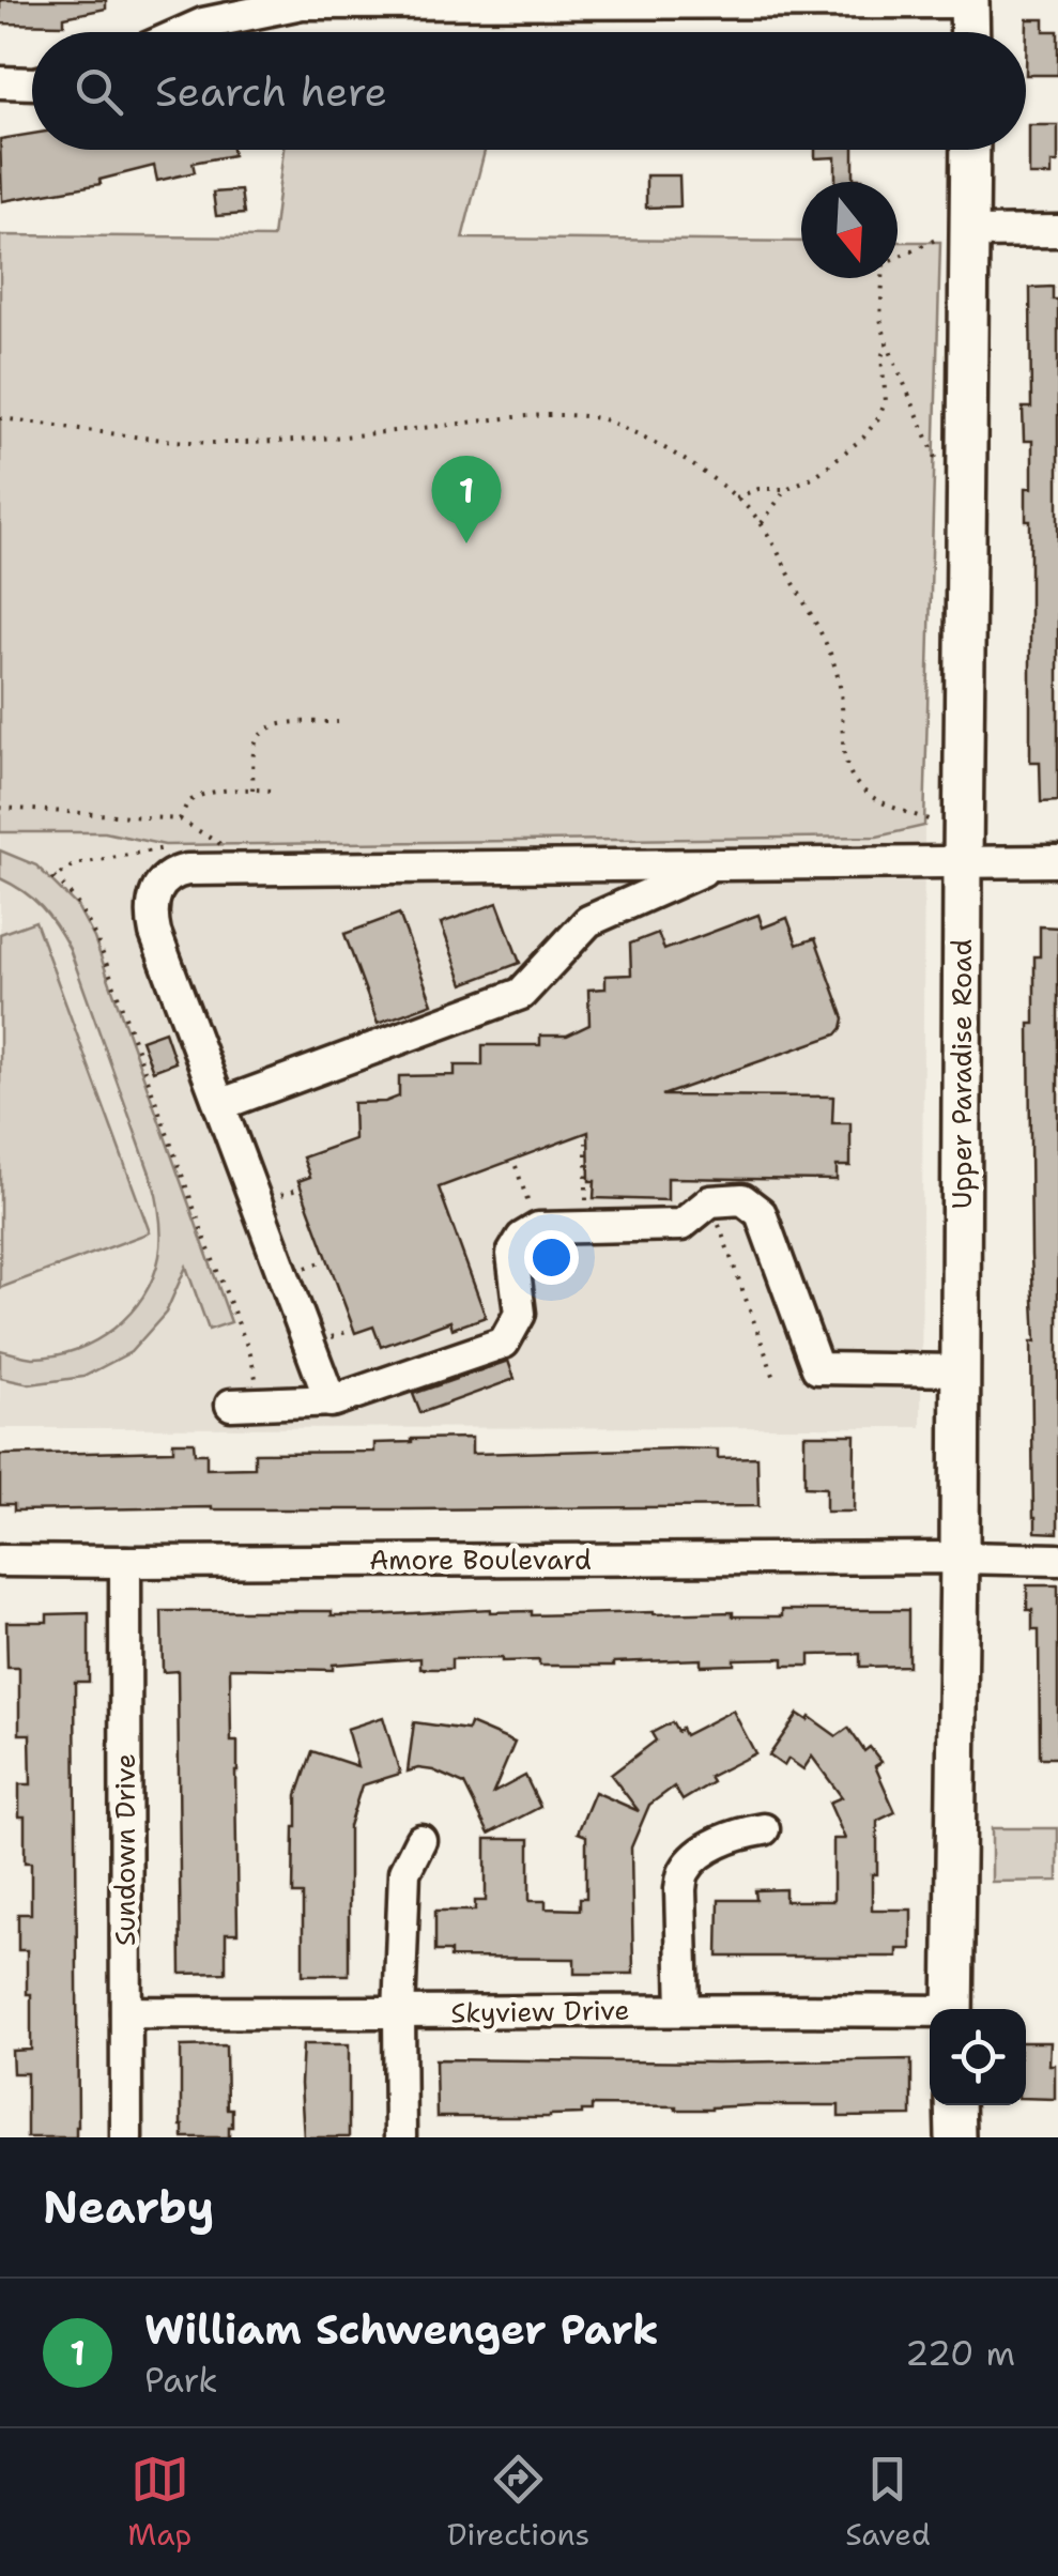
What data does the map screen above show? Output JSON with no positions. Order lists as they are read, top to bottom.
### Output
{
  "streets": {
    "main road": ["Upper Paradise Road"],
    "street": ["Amore Boulevard", "Sundown Drive", "Skyview Drive"]
  },
  "crossings": [
    ["Upper Paradise Road", "Amore Boulevard"],
    ["Amore Boulevard", "Sundown Drive"],
    ["Sundown Drive", "Skyview Drive"]
  ],
  "north": "bottom",
  "page": {
    "search": "Search here",
    "pins": "1",
    "heading": "Nearby",
    "list": [
      {
        "mark": "1",
        "name": "William Schwenger Park",
        "note": "Park",
        "value": "220 m"
      }
    ],
    "nav": ["Map", "Directions", "Saved"]
  }
}
